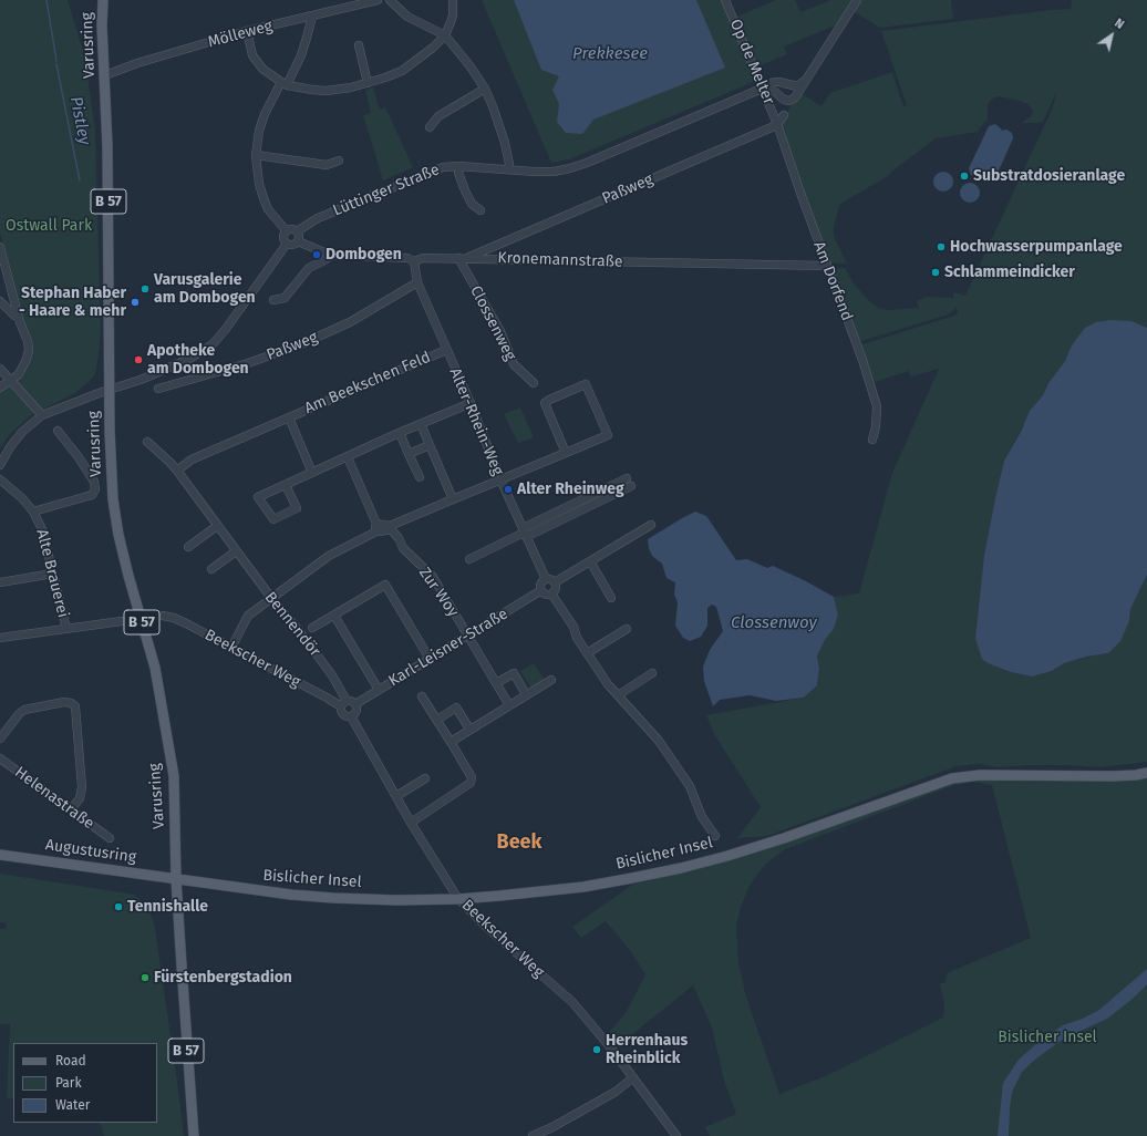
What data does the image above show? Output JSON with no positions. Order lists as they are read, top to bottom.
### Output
{
  "streets": {
    "main road": [
      "Varusring",
      "B 57",
      "Augustusring",
      "Bislicher Insel"
    ],
    "street": [
      "Mölleweg",
      "Op de Melter",
      "Paßweg",
      "Lüttinger Straße",
      "Kronemannstraße",
      "Am Dorfend",
      "Clossenweg",
      "Am Beekschen Feld",
      "Alter-Rhein-Weg",
      "Alte Brauerei",
      "Zur Woy",
      "Bennendör",
      "Karl-Leisner-Straße",
      "Beekscher Weg",
      "Helenastraße"
    ]
  },
  "crossings": [
    ["Mölleweg", "Varusring"],
    ["Varusring", "B 57"],
    ["Varusring", "Augustusring"],
    ["Varusring", "Bislicher Insel"],
    ["Op de Melter", "Paßweg"],
    ["Op de Melter", "Lüttinger Straße"],
    ["Op de Melter", "Am Dorfend"],
    ["Paßweg", "Kronemannstraße"],
    ["Paßweg", "Am Dorfend"],
    ["Paßweg", "Alter-Rhein-Weg"],
    ["Lüttinger Straße", "Kronemannstraße"],
    ["B 57", "Augustusring"],
    ["B 57", "Bislicher Insel"],
    ["Kronemannstraße", "Am Dorfend"],
    ["Kronemannstraße", "Clossenweg"],
    ["Kronemannstraße", "Alter-Rhein-Weg"],
    ["Am Beekschen Feld", "Alter-Rhein-Weg"],
    ["Am Beekschen Feld", "Bennendör"],
    ["Alter-Rhein-Weg", "Karl-Leisner-Straße"],
    ["Zur Woy", "Karl-Leisner-Straße"],
    ["Bennendör", "Karl-Leisner-Straße"],
    ["Bennendör", "Beekscher Weg"],
    ["Karl-Leisner-Straße", "Beekscher Weg"],
    ["Beekscher Weg", "Bislicher Insel"],
    ["Augustusring", "Bislicher Insel"]
  ],
  "districts": ["Beek"],
  "water": ["Prekkesee", "Pistley", "Clossenwoy"],
  "parks": ["Ostwall Park", "Bislicher Insel"],
  "places": [
    "Substratdosieranlage",
    "Hochwasserpumpanlage",
    "Dombogen",
    "Schlammeindicker",
    "Varusgalerie am Dombogen",
    "Stephan Haber - Haare & mehr",
    "Apotheke am Dombogen",
    "Alter Rheinweg",
    "Tennishalle",
    "Fürstenbergstadion",
    "Herrenhaus Rheinblick"
  ],
  "legend": ["Road", "Park", "Water"],
  "north": "top right"
}
